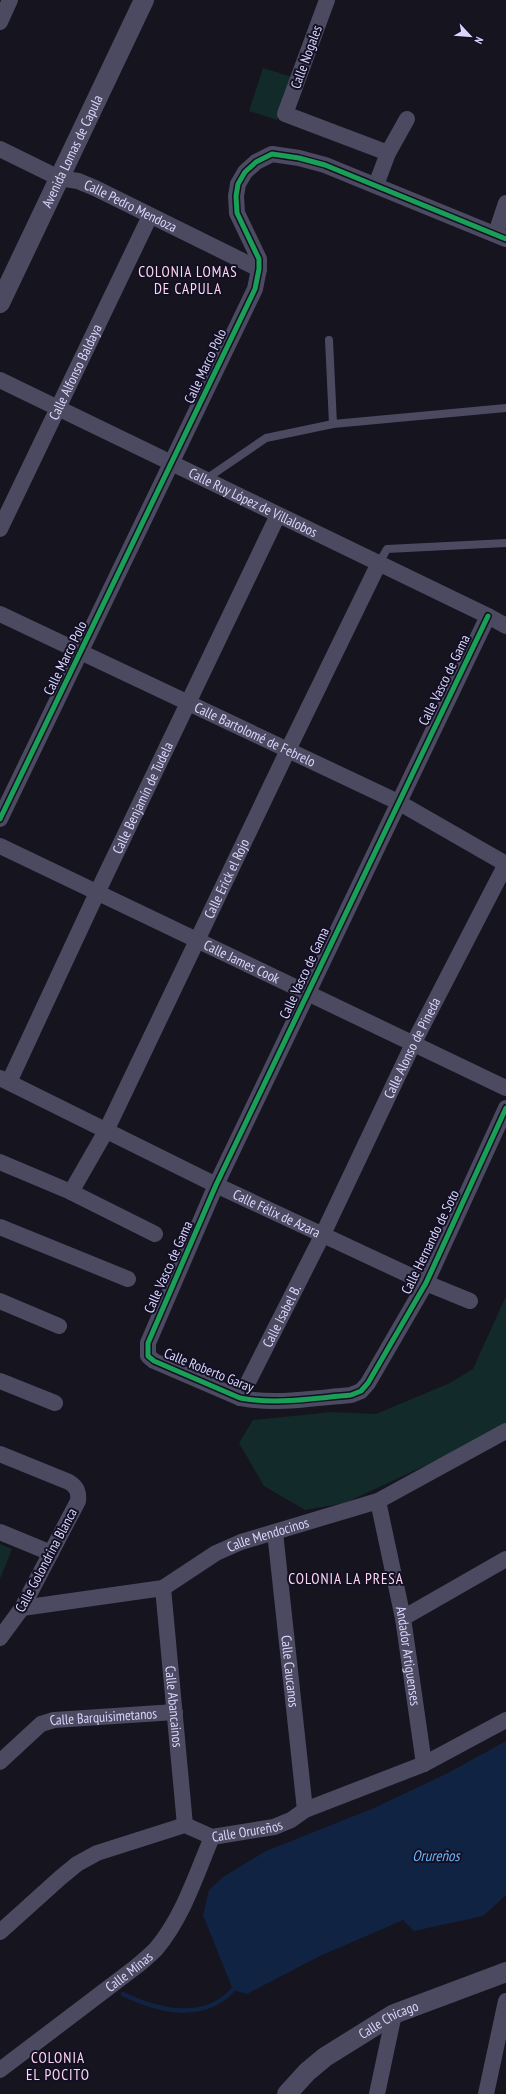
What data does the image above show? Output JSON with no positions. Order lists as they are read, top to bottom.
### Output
{
  "streets": {
    "street": [
      "Calle Nogales",
      "Avenida Lomas de Capula",
      "Calle Pedro Mendoza",
      "Calle Marco Polo",
      "Calle Alfonso Baldaya",
      "Calle Ruy López de Villalobos",
      "Calle Vasco de Gama",
      "Calle Bartolomé de Febrelo",
      "Calle Benjamín de Tudela",
      "Calle Erick el Rojo",
      "Calle James Cook",
      "Calle Alonso de Pineda",
      "Calle Félix de Azara",
      "Calle Hernando de Soto",
      "Calle Isabel B.",
      "Calle Roberto Garay",
      "Calle Mendocinos",
      "Calle Golondrina Blanca",
      "Andador Artiguenses",
      "Calle Caucanos",
      "Calle Abancainos",
      "Calle Barquisimetanos",
      "Calle Orureños",
      "Calle Minas",
      "Calle Chicago"
    ]
  },
  "crossings": [
    ["Avenida Lomas de Capula", "Calle Pedro Mendoza"],
    ["Calle Pedro Mendoza", "Calle Marco Polo"],
    ["Calle Pedro Mendoza", "Calle Alfonso Baldaya"],
    ["Calle Marco Polo", "Calle Ruy López de Villalobos"],
    ["Calle Marco Polo", "Calle Bartolomé de Febrelo"],
    ["Calle Alfonso Baldaya", "Calle Ruy López de Villalobos"],
    ["Calle Ruy López de Villalobos", "Calle Vasco de Gama"],
    ["Calle Ruy López de Villalobos", "Calle Benjamín de Tudela"],
    ["Calle Ruy López de Villalobos", "Calle Erick el Rojo"],
    ["Calle Vasco de Gama", "Calle Bartolomé de Febrelo"],
    ["Calle Vasco de Gama", "Calle James Cook"],
    ["Calle Vasco de Gama", "Calle Félix de Azara"],
    ["Calle Vasco de Gama", "Calle Roberto Garay"],
    ["Calle Bartolomé de Febrelo", "Calle Benjamín de Tudela"],
    ["Calle Bartolomé de Febrelo", "Calle Erick el Rojo"],
    ["Calle Bartolomé de Febrelo", "Calle Alonso de Pineda"],
    ["Calle Benjamín de Tudela", "Calle James Cook"],
    ["Calle Benjamín de Tudela", "Calle Félix de Azara"],
    ["Calle Erick el Rojo", "Calle James Cook"],
    ["Calle Erick el Rojo", "Calle Félix de Azara"],
    ["Calle James Cook", "Calle Alonso de Pineda"],
    ["Calle Alonso de Pineda", "Calle Félix de Azara"],
    ["Calle Alonso de Pineda", "Calle Isabel B."],
    ["Calle Félix de Azara", "Calle Hernando de Soto"],
    ["Calle Félix de Azara", "Calle Isabel B."],
    ["Calle Hernando de Soto", "Calle Roberto Garay"],
    ["Calle Isabel B.", "Calle Roberto Garay"],
    ["Calle Mendocinos", "Calle Golondrina Blanca"],
    ["Calle Mendocinos", "Andador Artiguenses"],
    ["Calle Mendocinos", "Calle Caucanos"],
    ["Calle Mendocinos", "Calle Abancainos"],
    ["Andador Artiguenses", "Calle Orureños"],
    ["Calle Caucanos", "Calle Orureños"],
    ["Calle Abancainos", "Calle Barquisimetanos"],
    ["Calle Abancainos", "Calle Orureños"],
    ["Calle Orureños", "Calle Minas"]
  ],
  "districts": ["COLONIA LOMAS DE CAPULA", "COLONIA LA PRESA", "COLONIA EL POCITO"],
  "water": ["Orureños"],
  "north": "bottom right"
}
